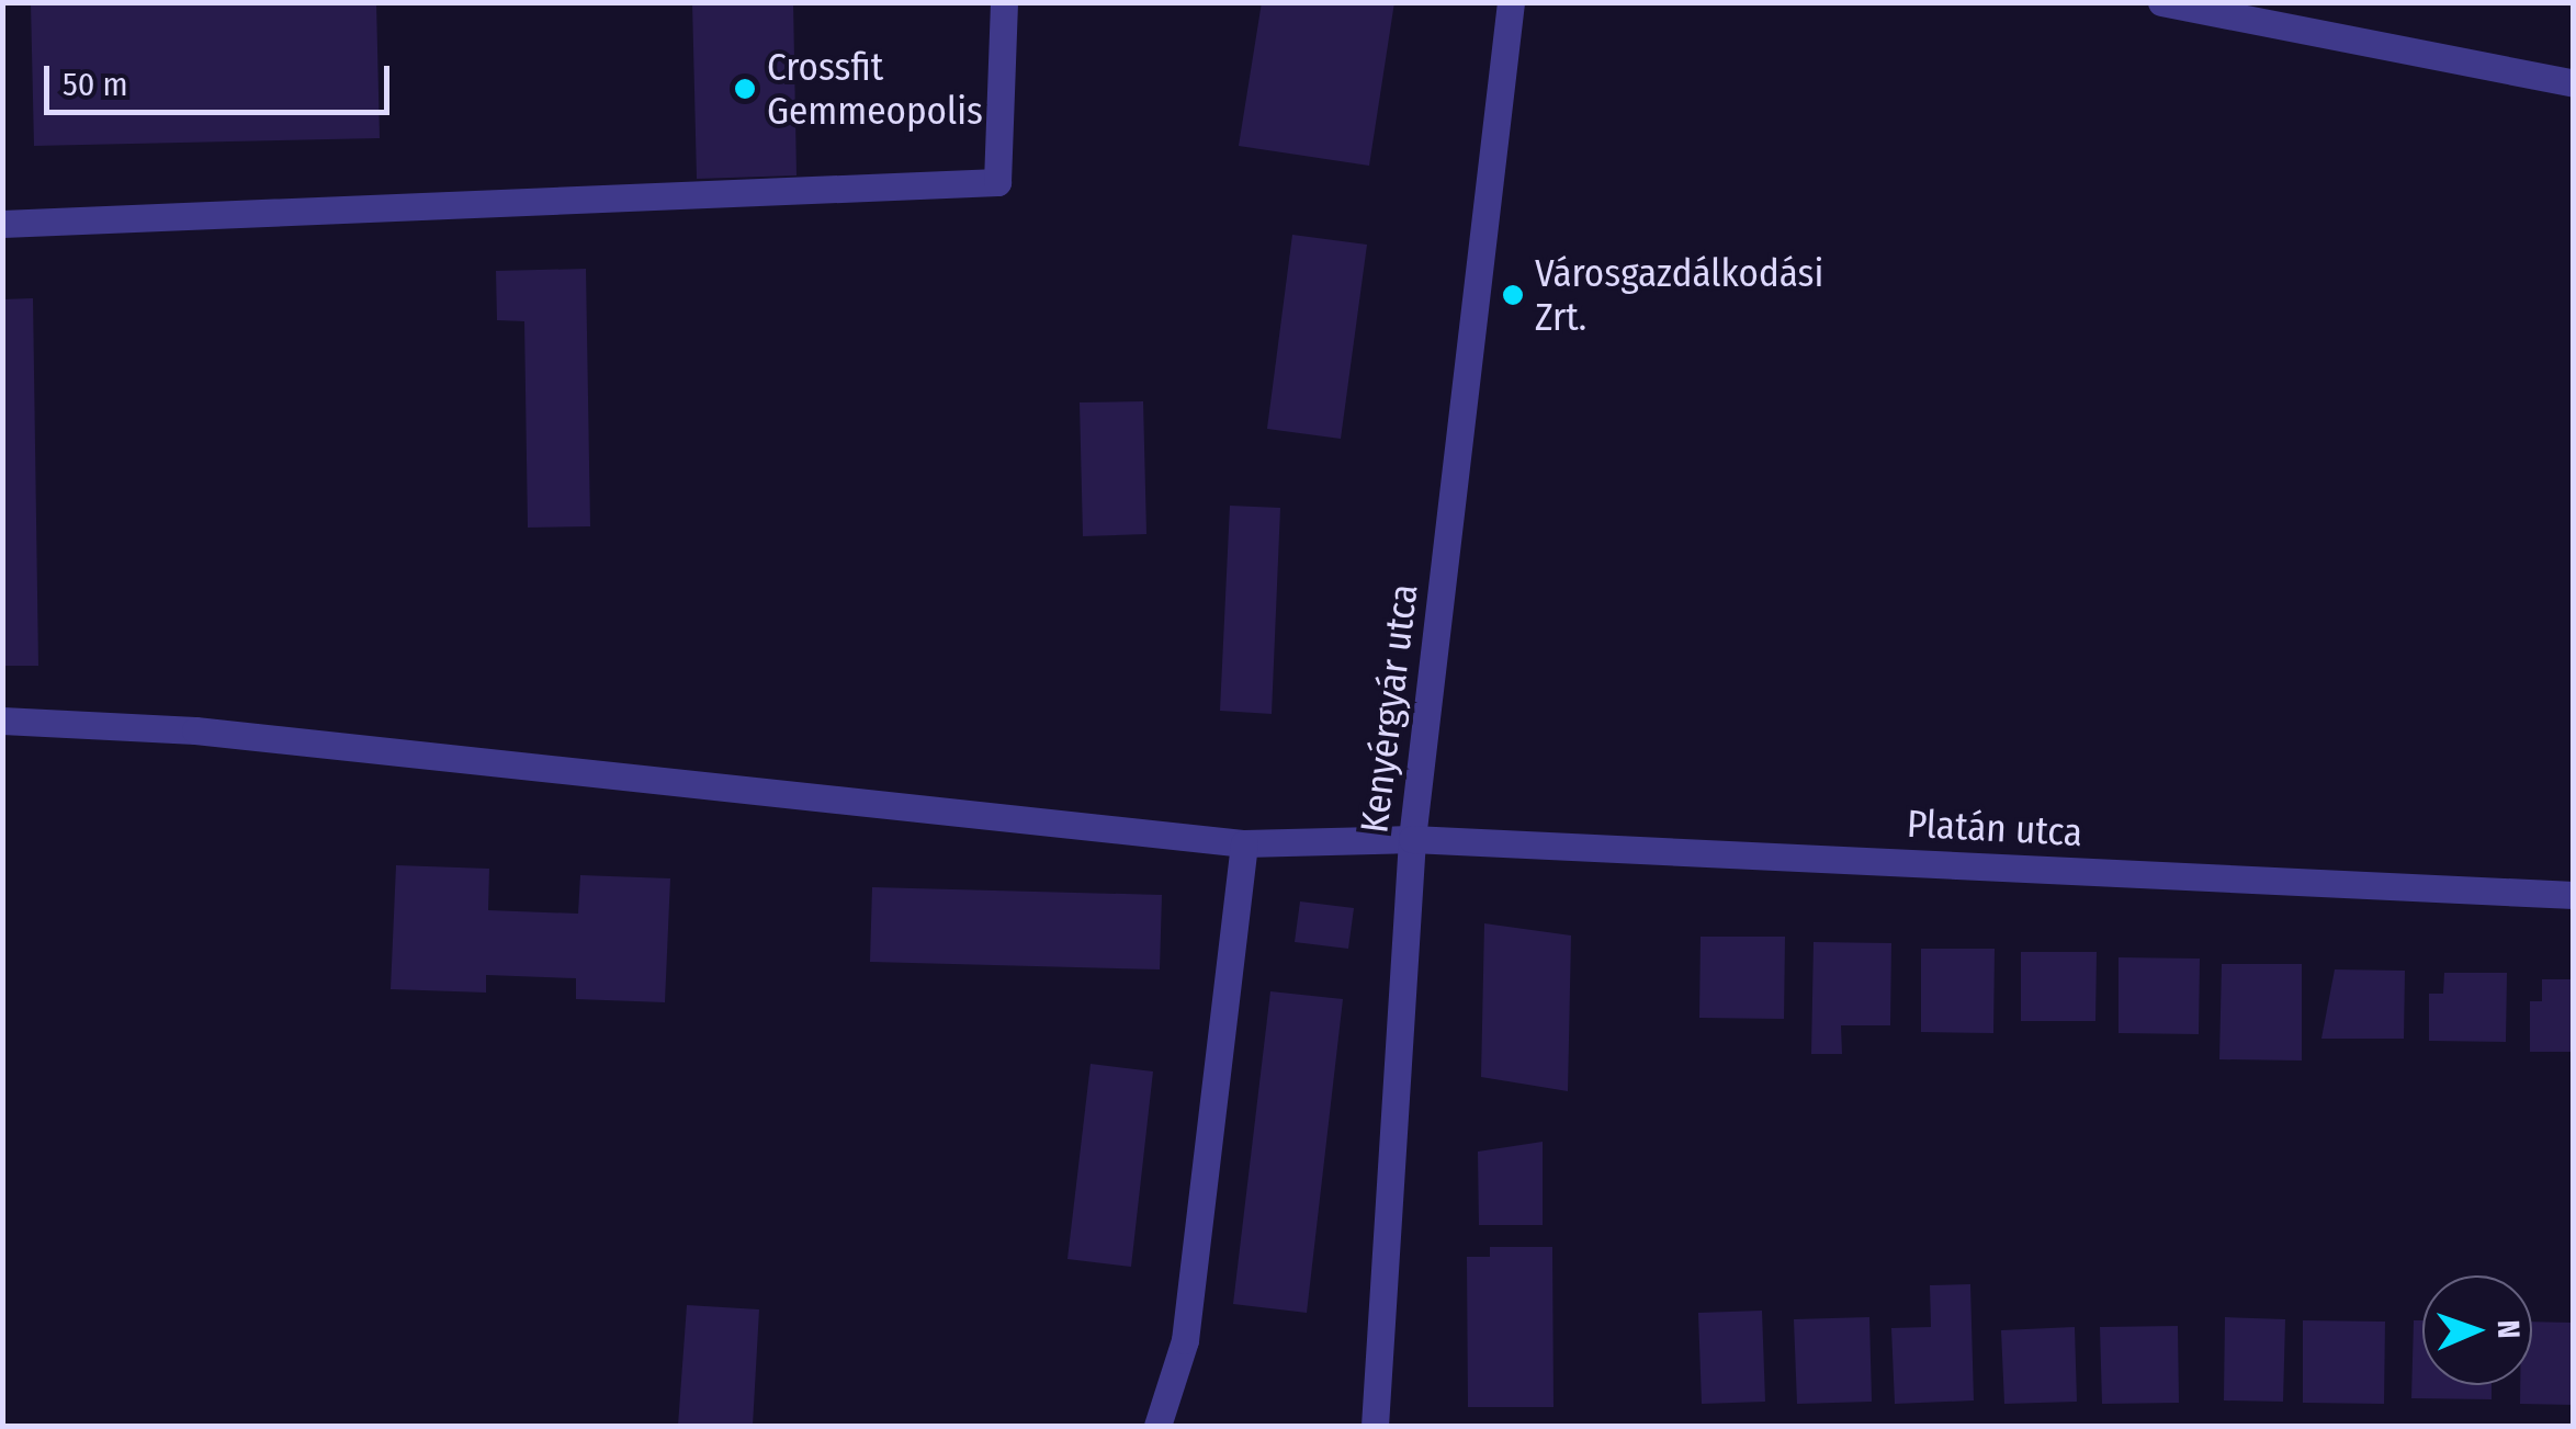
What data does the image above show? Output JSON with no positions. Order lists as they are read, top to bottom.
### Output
{
  "streets": {
    "street": ["Kenyérgyár utca", "Platán utca"]
  },
  "crossings": [
    ["Kenyérgyár utca", "Platán utca"]
  ],
  "places": ["Crossfit Gemmeopolis", "Városgazdálkodási Zrt."],
  "scale_bar": "50 m",
  "north": "right"
}
